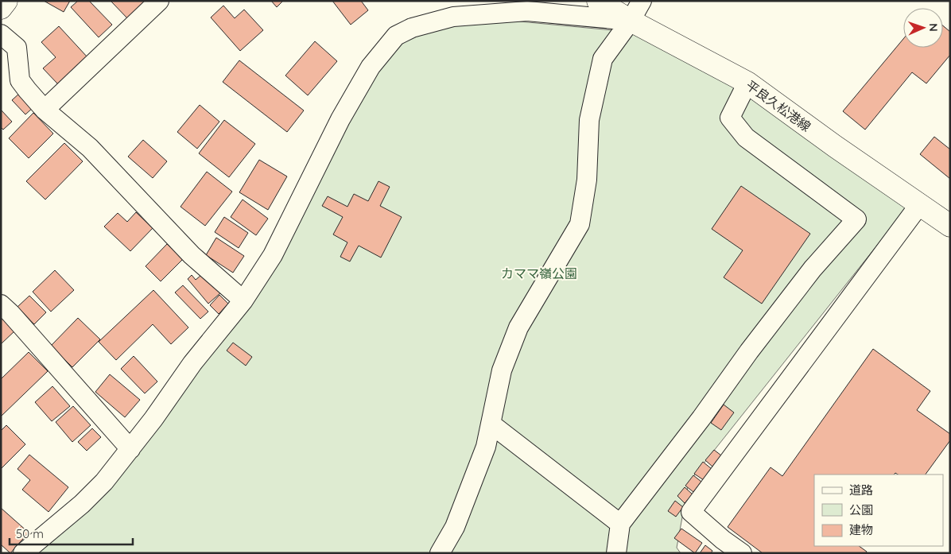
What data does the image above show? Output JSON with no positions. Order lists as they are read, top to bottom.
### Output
{
  "streets": {
    "main road": ["平良久松港線"]
  },
  "parks": ["カママ嶺公園"],
  "legend": ["道路", "公園", "建物"],
  "scale_bar": "50 m",
  "north": "right"
}
